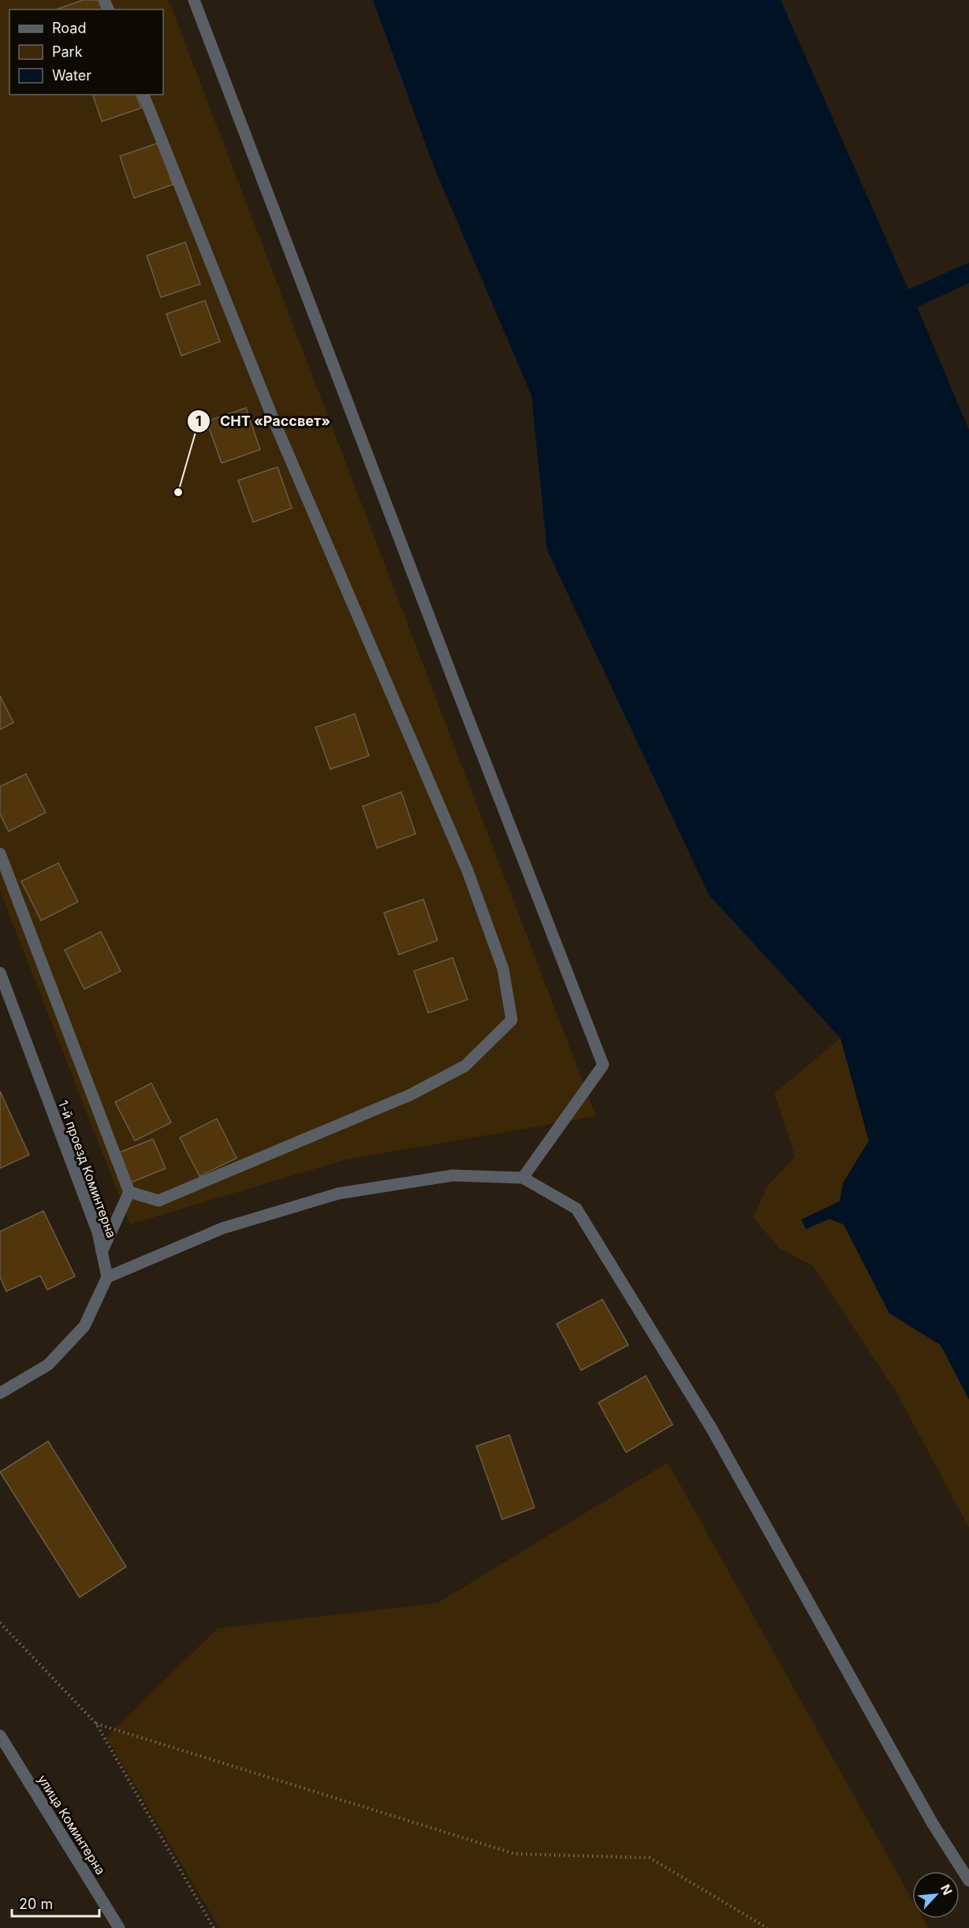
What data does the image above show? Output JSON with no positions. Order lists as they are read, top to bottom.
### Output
{
  "streets": {
    "street": ["1-й проезд Коминтерна", "улица Коминтерна"]
  },
  "places": ["СНТ «Рассвет»"],
  "legend": ["Road", "Park", "Water"],
  "scale_bar": "20 m",
  "north": "top right"
}
